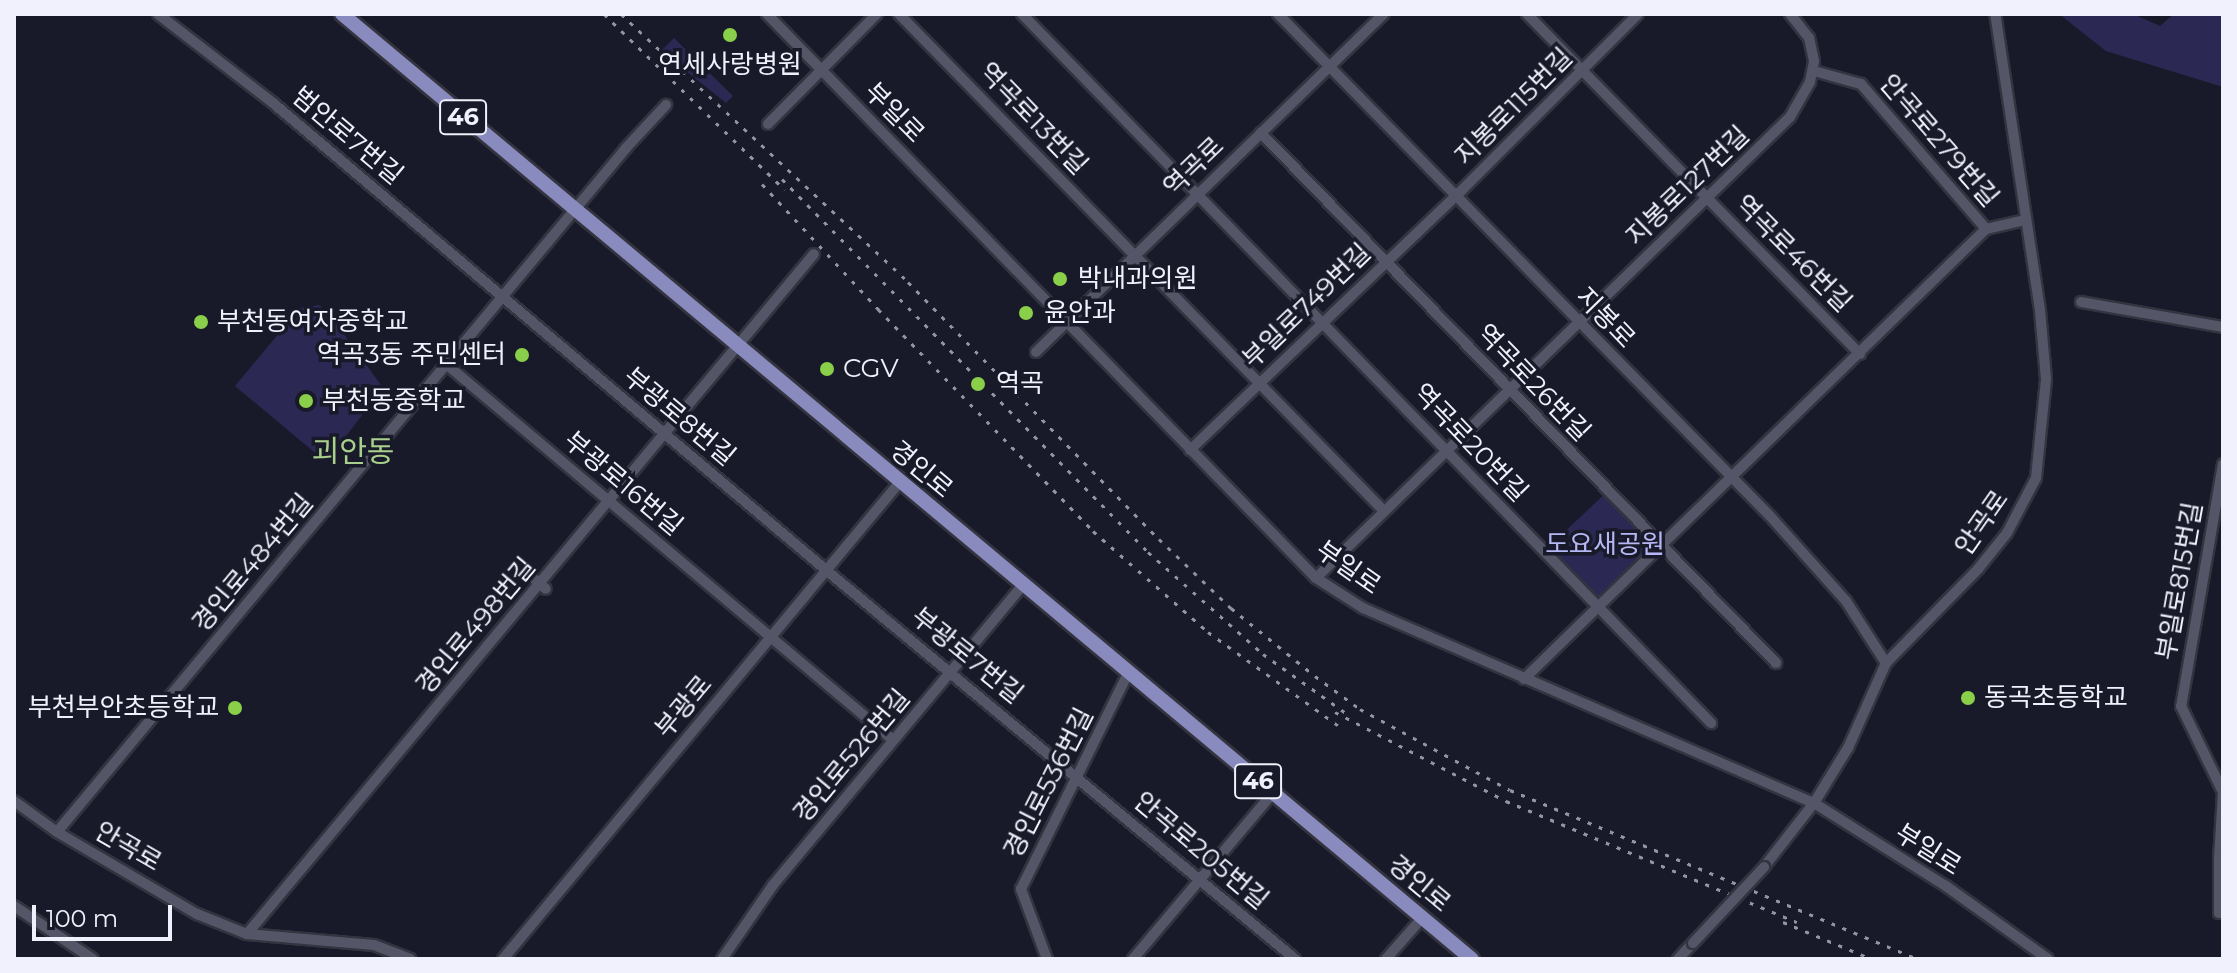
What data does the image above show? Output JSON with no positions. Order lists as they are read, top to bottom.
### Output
{
  "streets": {
    "main road": ["46", "경인로"],
    "street": [
      "지봉로115번길",
      "부일로",
      "역곡로13번길",
      "범안로7번길",
      "안곡로279번길",
      "역곡로",
      "지봉로127번길",
      "역곡로46번길",
      "부일로749번길",
      "지봉로",
      "역곡로26번길",
      "부광로8번길",
      "역곡로20번길",
      "부광로16번길",
      "안곡로",
      "경인로484번길",
      "부일로815번길",
      "경인로498번길",
      "부광로7번길",
      "부광로",
      "경인로526번길",
      "경인로536번길",
      "안곡로205번길"
    ]
  },
  "crossings": [
    ["지봉로115번길", "역곡로46번길"],
    ["지봉로115번길", "부일로749번길"],
    ["지봉로115번길", "지봉로"],
    ["부일로", "역곡로"],
    ["부일로", "지봉로127번길"],
    ["부일로", "부일로749번길"],
    ["부일로", "안곡로"],
    ["역곡로13번길", "역곡로"],
    ["역곡로13번길", "지봉로127번길"],
    ["역곡로13번길", "부일로749번길"],
    ["범안로7번길", "부광로8번길"],
    ["범안로7번길", "경인로484번길"],
    ["안곡로279번길", "지봉로127번길"],
    ["역곡로", "지봉로"],
    ["역곡로", "역곡로26번길"],
    ["역곡로", "역곡로20번길"],
    ["지봉로127번길", "역곡로46번길"],
    ["지봉로127번길", "지봉로"],
    ["지봉로127번길", "역곡로26번길"],
    ["지봉로127번길", "역곡로20번길"],
    ["부일로749번길", "지봉로"],
    ["부일로749번길", "역곡로26번길"],
    ["부일로749번길", "역곡로20번길"],
    ["지봉로", "안곡로"],
    ["부광로8번길", "경인로484번길"],
    ["부광로8번길", "경인로498번길"],
    ["부광로8번길", "부광로7번길"],
    ["부광로8번길", "부광로"],
    ["경인로", "경인로484번길"],
    ["경인로", "경인로498번길"],
    ["경인로", "부광로"],
    ["경인로", "경인로526번길"],
    ["경인로", "경인로536번길"],
    ["부광로16번길", "경인로484번길"],
    ["부광로16번길", "경인로498번길"],
    ["부광로16번길", "부광로"],
    ["부광로16번길", "경인로526번길"],
    ["안곡로", "경인로484번길"],
    ["안곡로", "경인로498번길"],
    ["부광로7번길", "부광로"],
    ["부광로7번길", "경인로526번길"],
    ["부광로7번길", "경인로536번길"],
    ["부광로7번길", "안곡로205번길"],
    ["경인로536번길", "안곡로205번길"]
  ],
  "districts": ["괴안동"],
  "parks": ["도요새공원"],
  "places": [
    "연세사랑병원",
    "박내과의원",
    "윤안과",
    "부천동여자중학교",
    "역곡3동 주민센터",
    "CGV",
    "역곡",
    "부천동중학교",
    "동곡초등학교",
    "부천부안초등학교"
  ],
  "scale_bar": "100 m"
}
